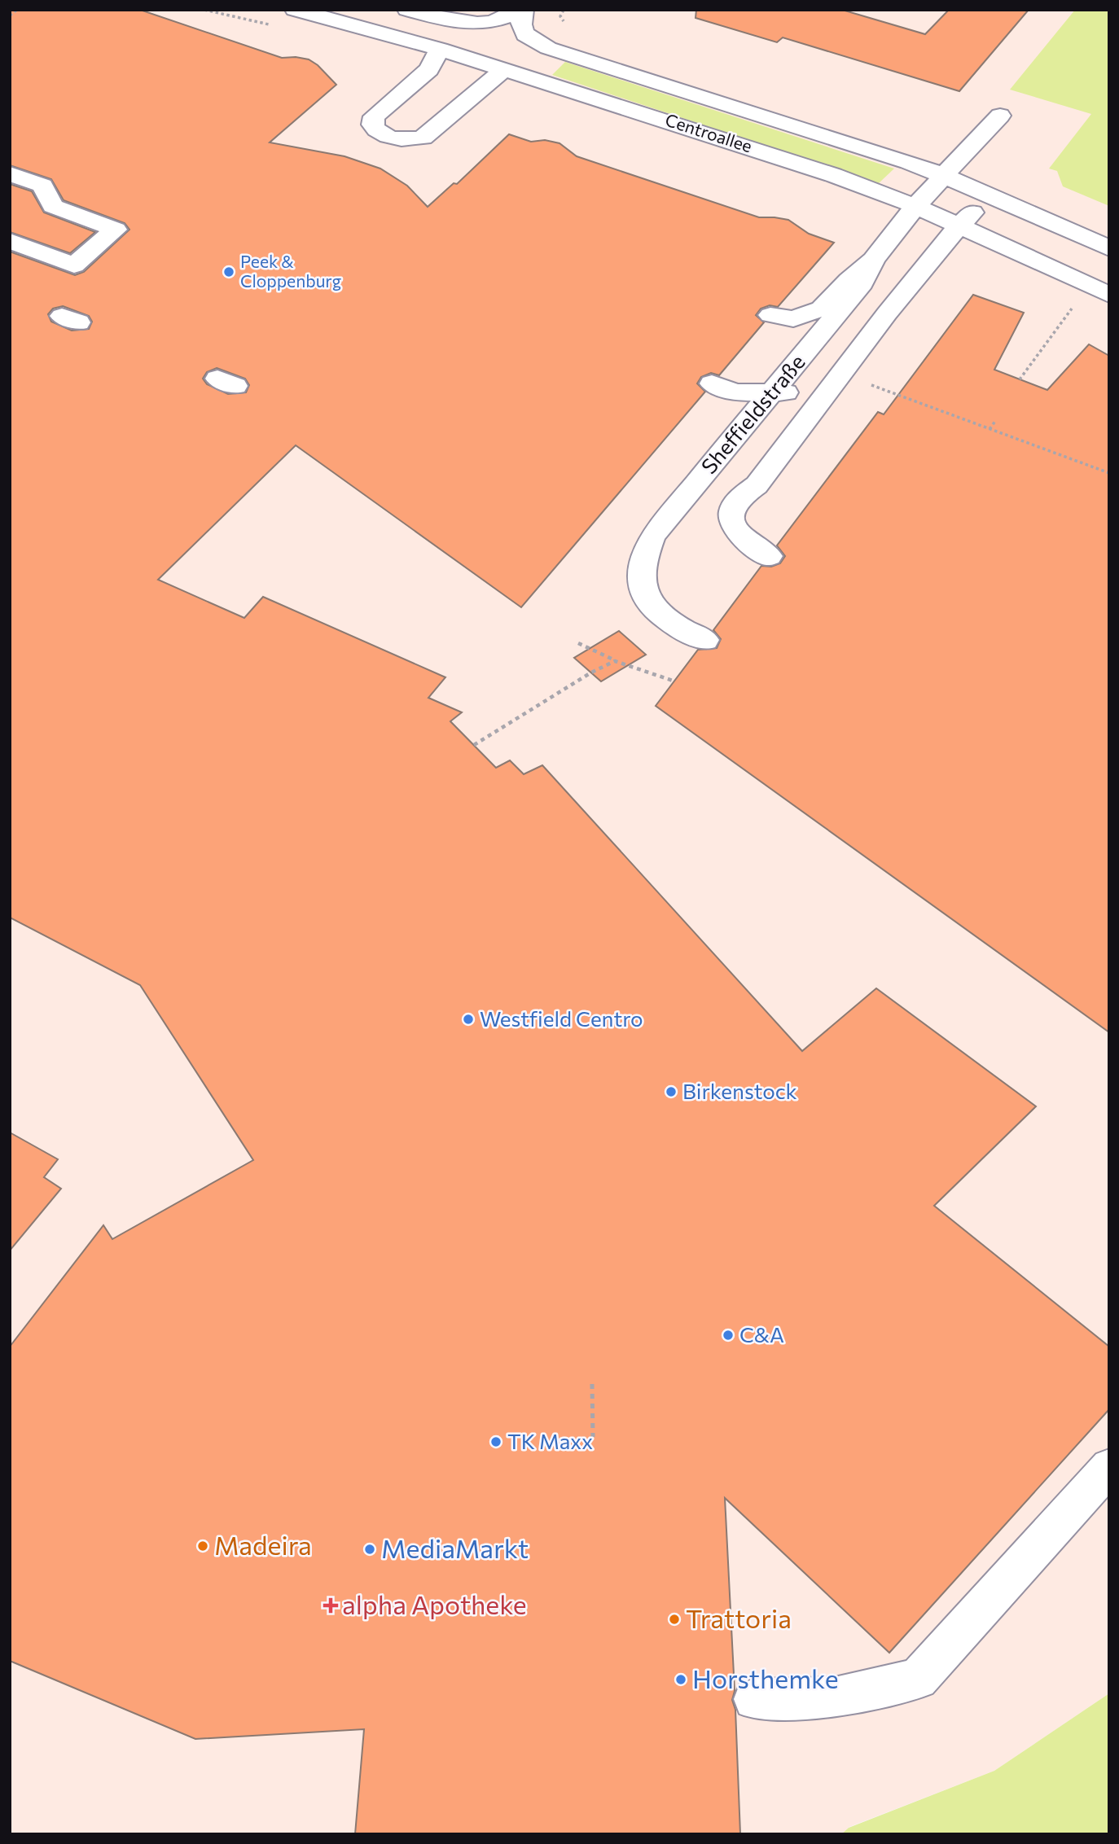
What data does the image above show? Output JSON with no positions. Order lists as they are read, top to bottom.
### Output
{
  "streets": {
    "street": ["Centroallee", "Sheffieldstraße"]
  },
  "crossings": [
    ["Centroallee", "Sheffieldstraße"]
  ],
  "places": {
    "other": [
      "Peek & Cloppenburg",
      "Westfield Centro",
      "Birkenstock",
      "C&A",
      "TK Maxx",
      "Madeira",
      "MediaMarkt",
      "Trattoria",
      "Horsthemke"
    ],
    "health": ["alpha Apotheke"]
  }
}
